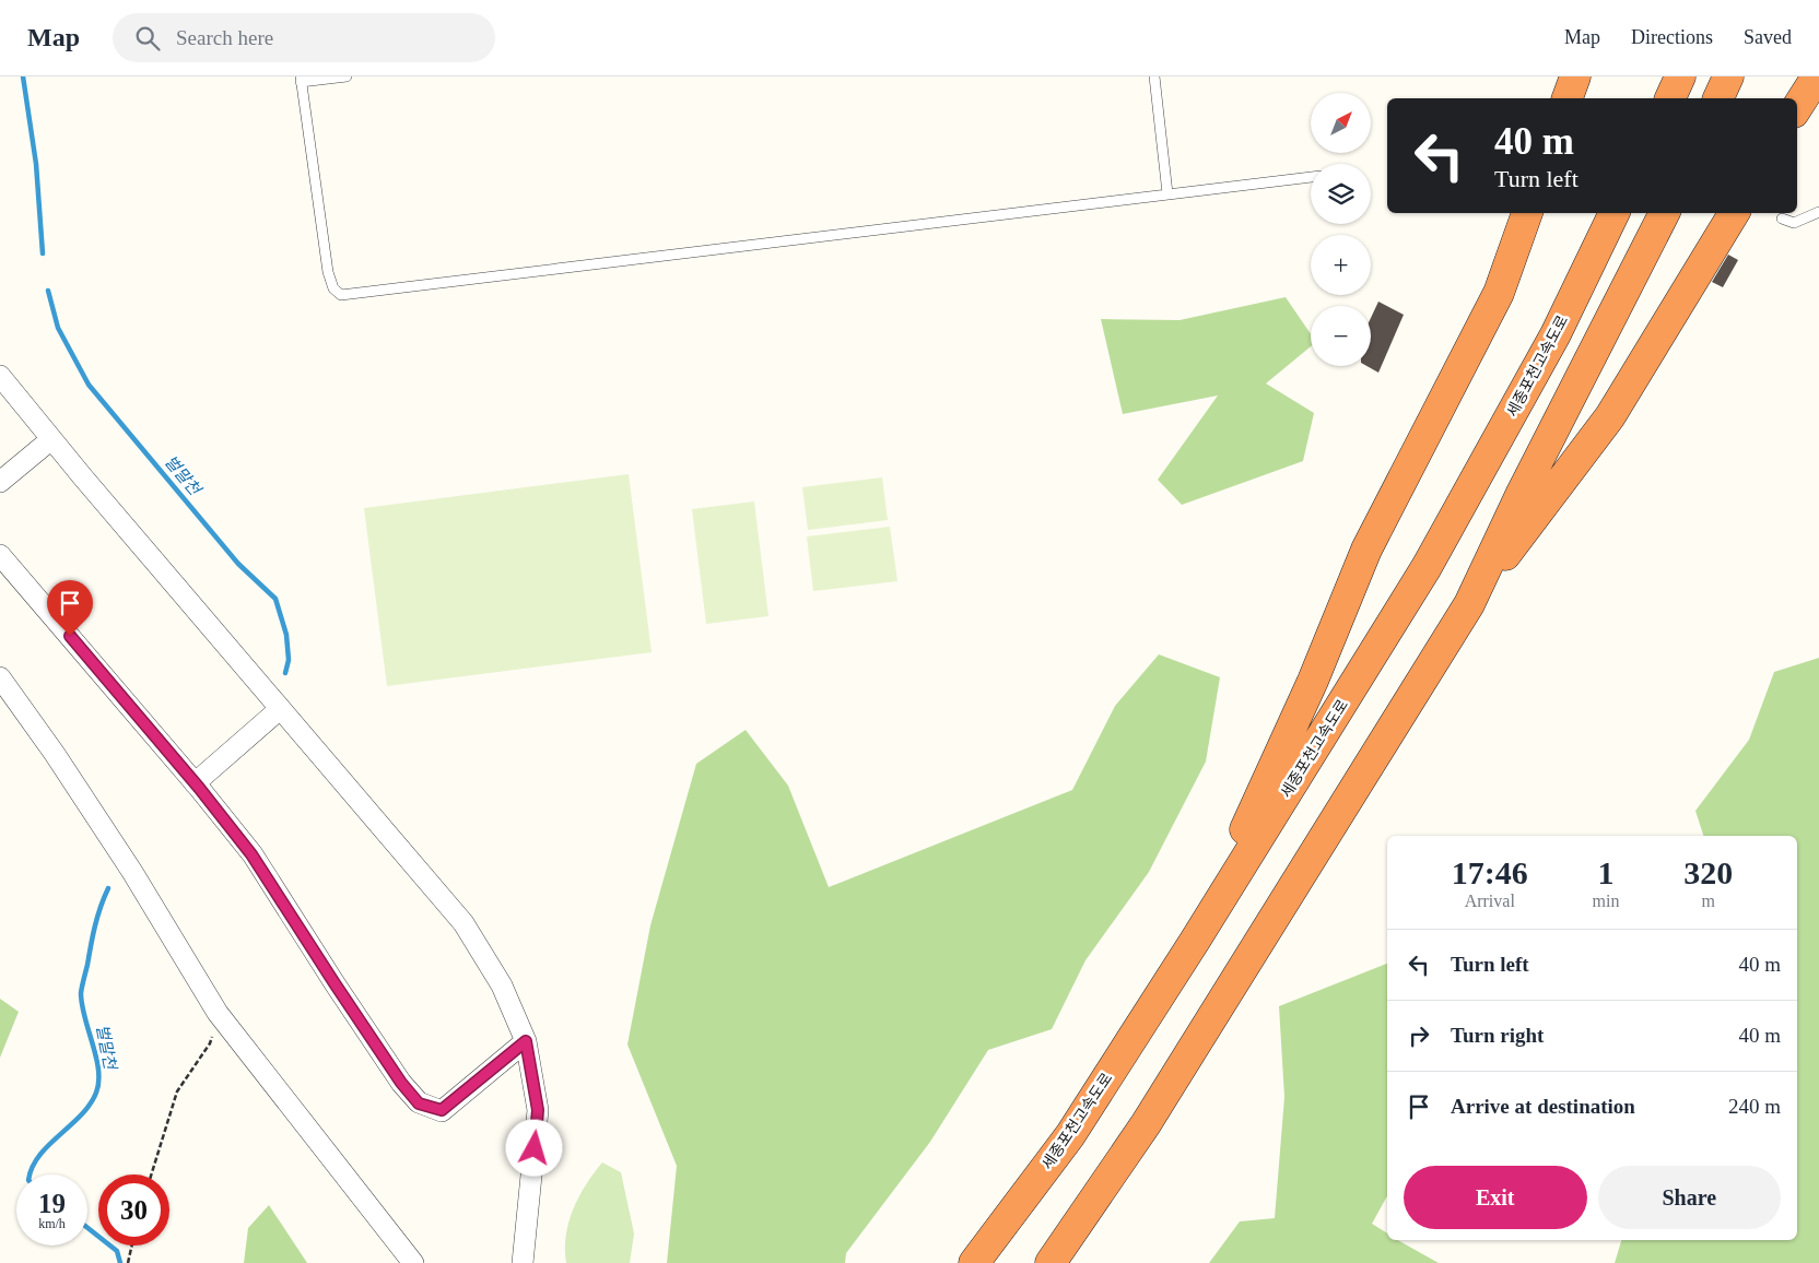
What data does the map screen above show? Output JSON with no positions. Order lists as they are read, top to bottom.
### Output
{
  "streets": {
    "highway": ["세종포천고속도로"]
  },
  "water": ["벌말천"],
  "north": "top right",
  "page": {
    "header": "Map",
    "search": "Search here",
    "nav": ["Map", "Directions", "Saved"],
    "map_buttons": ["+", "−"],
    "turn": ["40 m", "Turn left"],
    "eta": [
      "17:46",
      "Arrival",
      "1",
      "min",
      "320",
      "m"
    ],
    "list": [
      {
        "name": "Turn left",
        "value": "40 m"
      },
      {
        "name": "Turn right",
        "value": "40 m"
      },
      {
        "name": "Arrive at destination",
        "value": "240 m"
      }
    ],
    "buttons": ["Exit", "Share"],
    "speed": "19 km/h",
    "limit": "30"
  }
}
